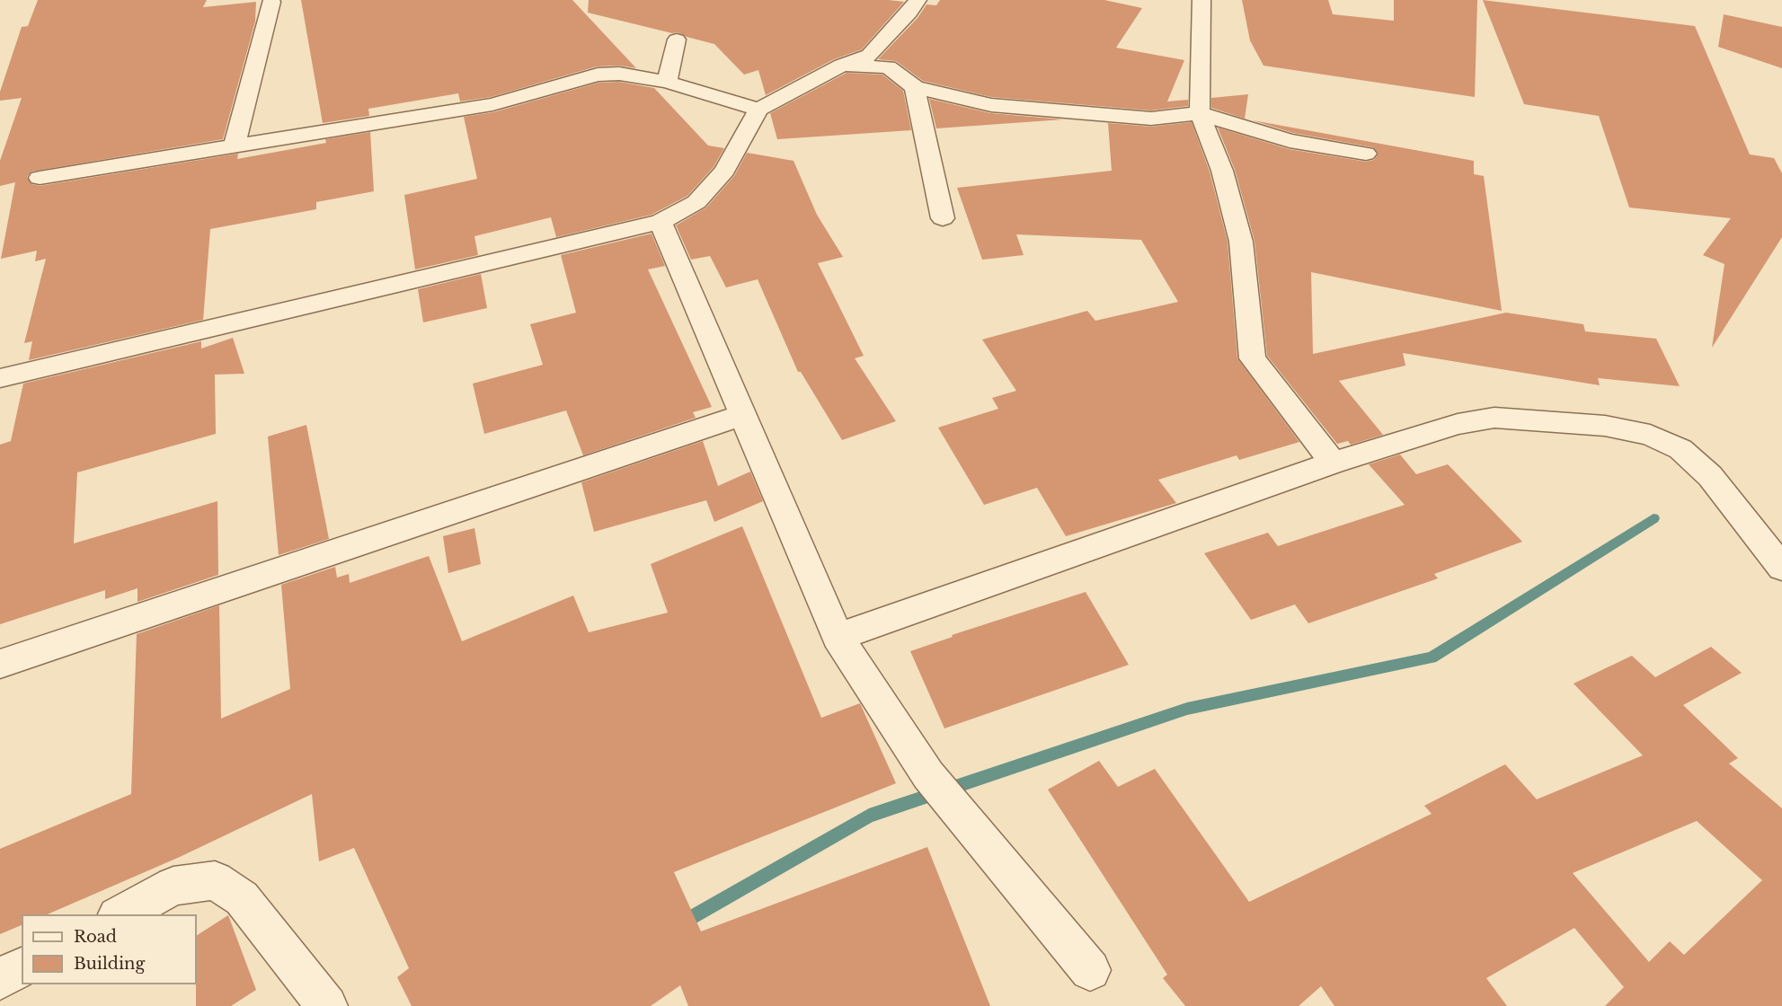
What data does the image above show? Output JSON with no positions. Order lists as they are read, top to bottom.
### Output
{
  "legend": ["Road", "Building"]
}
